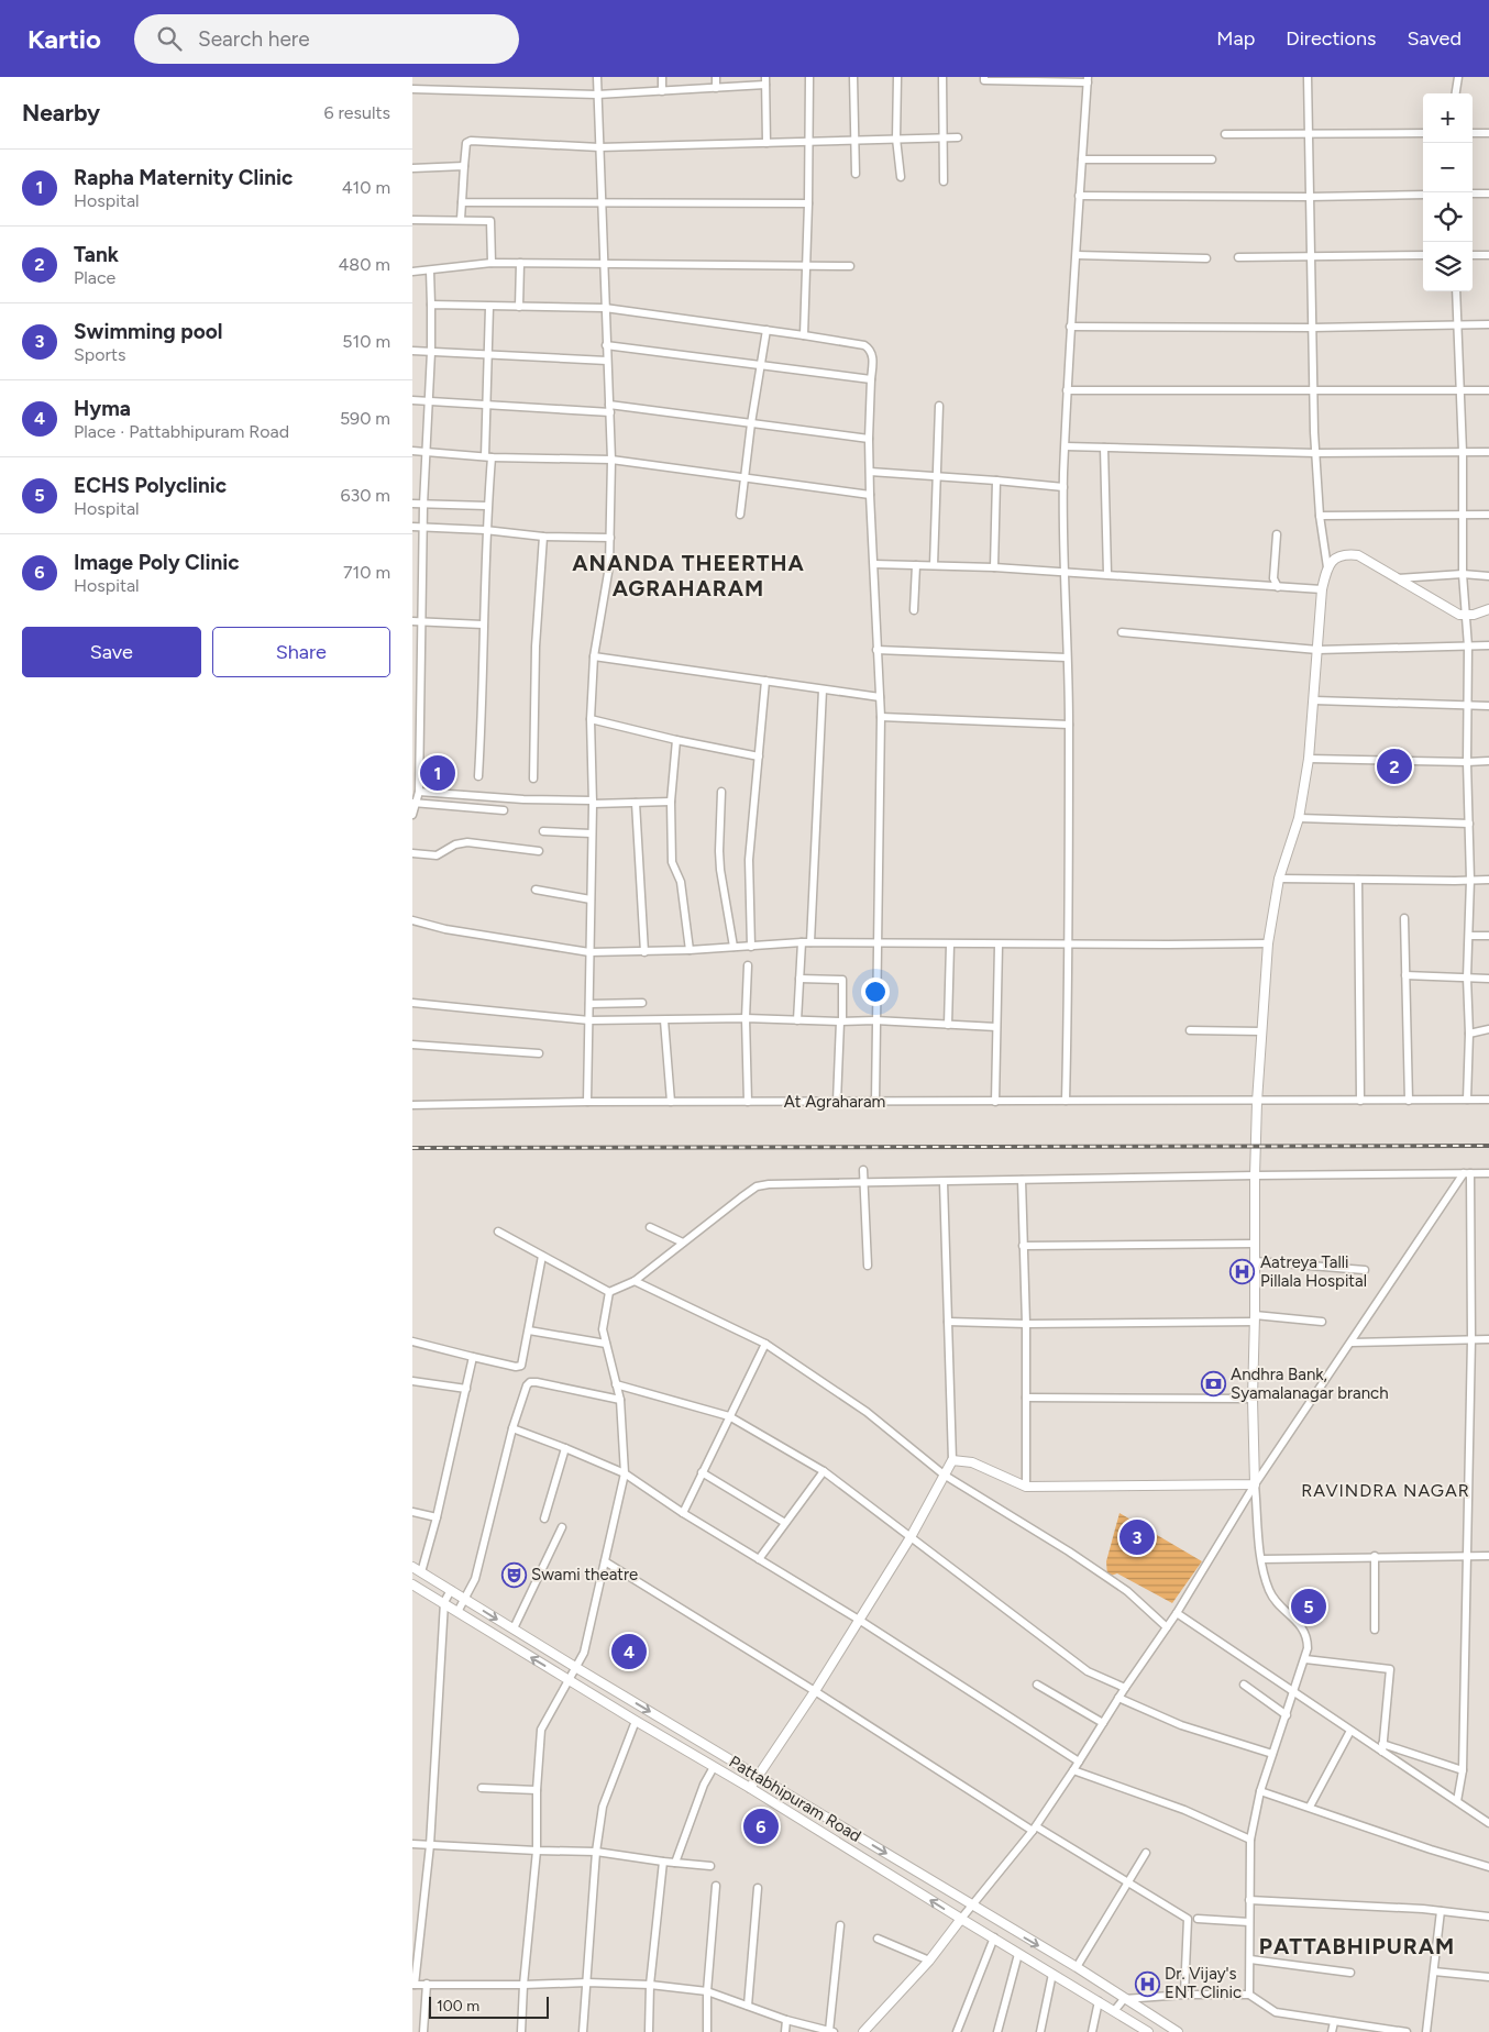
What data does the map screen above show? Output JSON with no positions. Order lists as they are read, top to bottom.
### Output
{
  "streets": {
    "street": ["At Agraharam", "Pattabhipuram Road"]
  },
  "districts": ["ANANDA THEERTHA AGRAHARAM", "RAVINDRA NAGAR", "PATTABHIPURAM"],
  "places": {
    "hospital": ["Aatreya Talli Pillala Hospital", "Dr. Vijay's ENT Clinic"],
    "bank": ["Andhra Bank, Syamalanagar branch"],
    "theatre": ["Swami theatre"]
  },
  "scale_bar": "100 m",
  "page": {
    "header": "Kartio",
    "search": "Search here",
    "nav": ["Map", "Directions", "Saved"],
    "heading": ["Nearby", "6 results"],
    "map_buttons": ["+", "−"],
    "list": [
      {
        "mark": "1",
        "name": "Rapha Maternity Clinic",
        "note": "Hospital",
        "value": "410 m"
      },
      {
        "mark": "2",
        "name": "Tank",
        "note": "Place",
        "value": "480 m"
      },
      {
        "mark": "3",
        "name": "Swimming pool",
        "note": "Sports",
        "value": "510 m"
      },
      {
        "mark": "4",
        "name": "Hyma",
        "note": "Place · Pattabhipuram Road",
        "value": "590 m"
      },
      {
        "mark": "5",
        "name": "ECHS Polyclinic",
        "note": "Hospital",
        "value": "630 m"
      },
      {
        "mark": "6",
        "name": "Image Poly Clinic",
        "note": "Hospital",
        "value": "710 m"
      }
    ],
    "buttons": ["Save", "Share"],
    "pins": [
      "2",
      "1",
      "3",
      "5",
      "4",
      "6"
    ],
    "scale": "100 m"
  }
}
